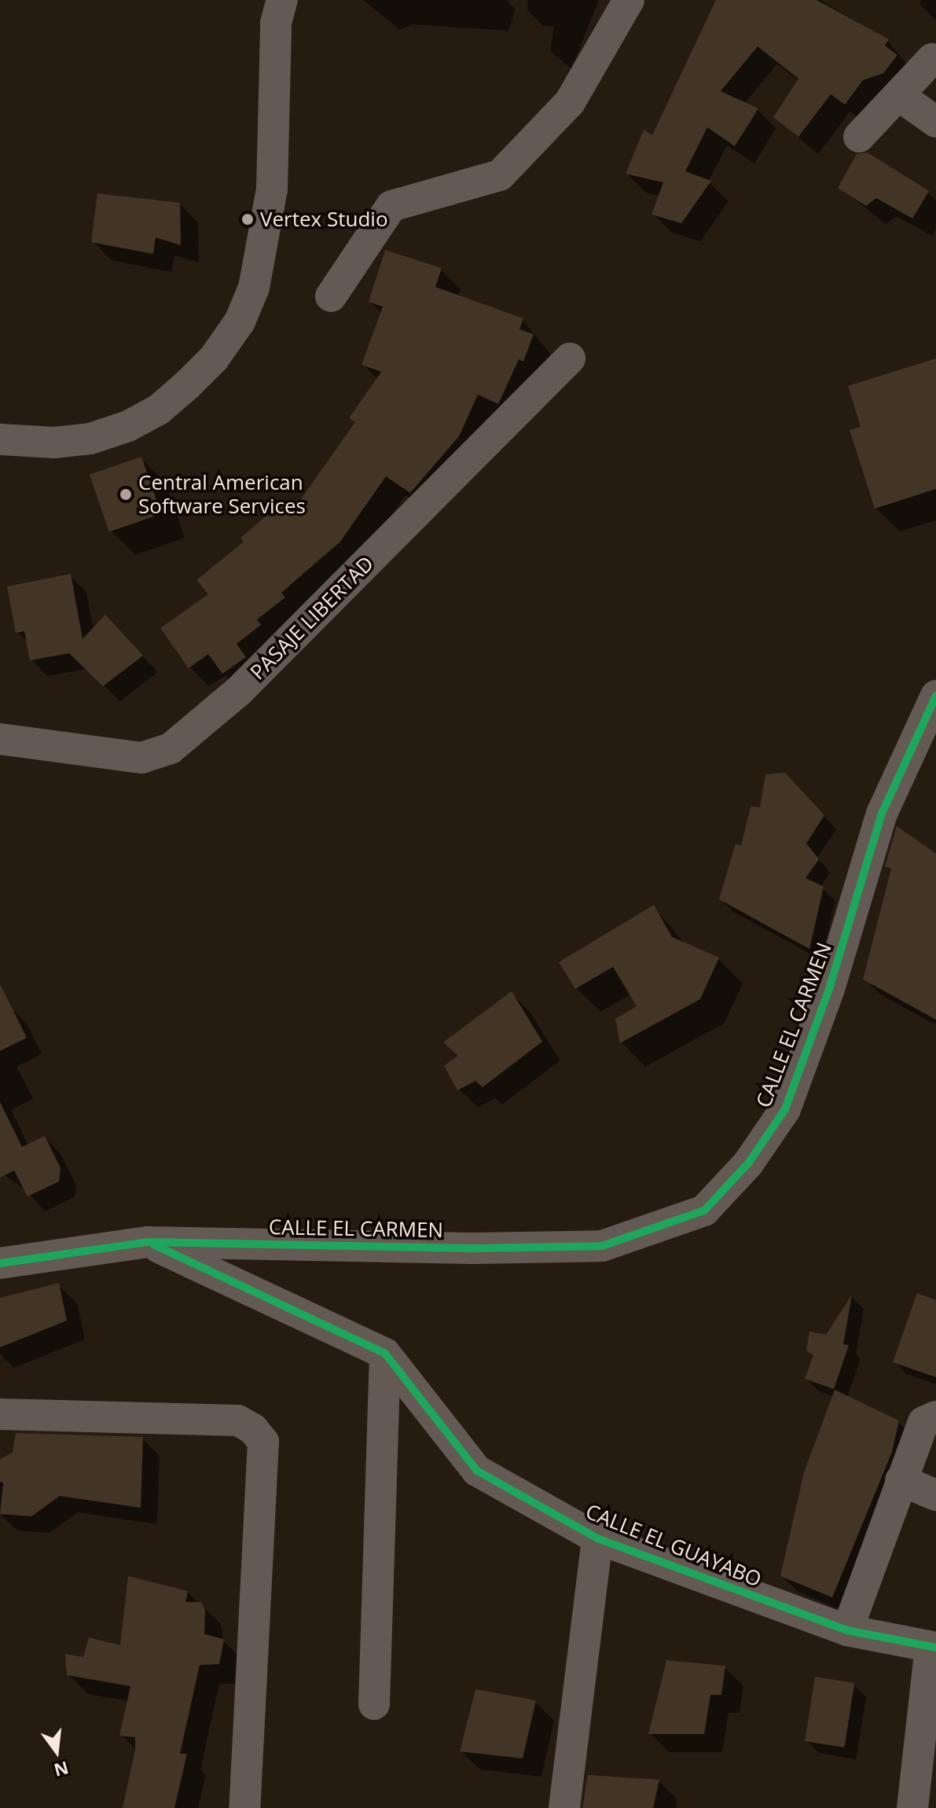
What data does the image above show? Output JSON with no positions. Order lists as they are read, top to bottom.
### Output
{
  "streets": {
    "street": ["PASAJE LIBERTAD", "CALLE EL CARMEN", "CALLE EL GUAYABO"]
  },
  "crossings": [
    ["CALLE EL CARMEN", "CALLE EL GUAYABO"]
  ],
  "places": ["Vertex Studio", "Central American Software Services"],
  "north": "bottom"
}
